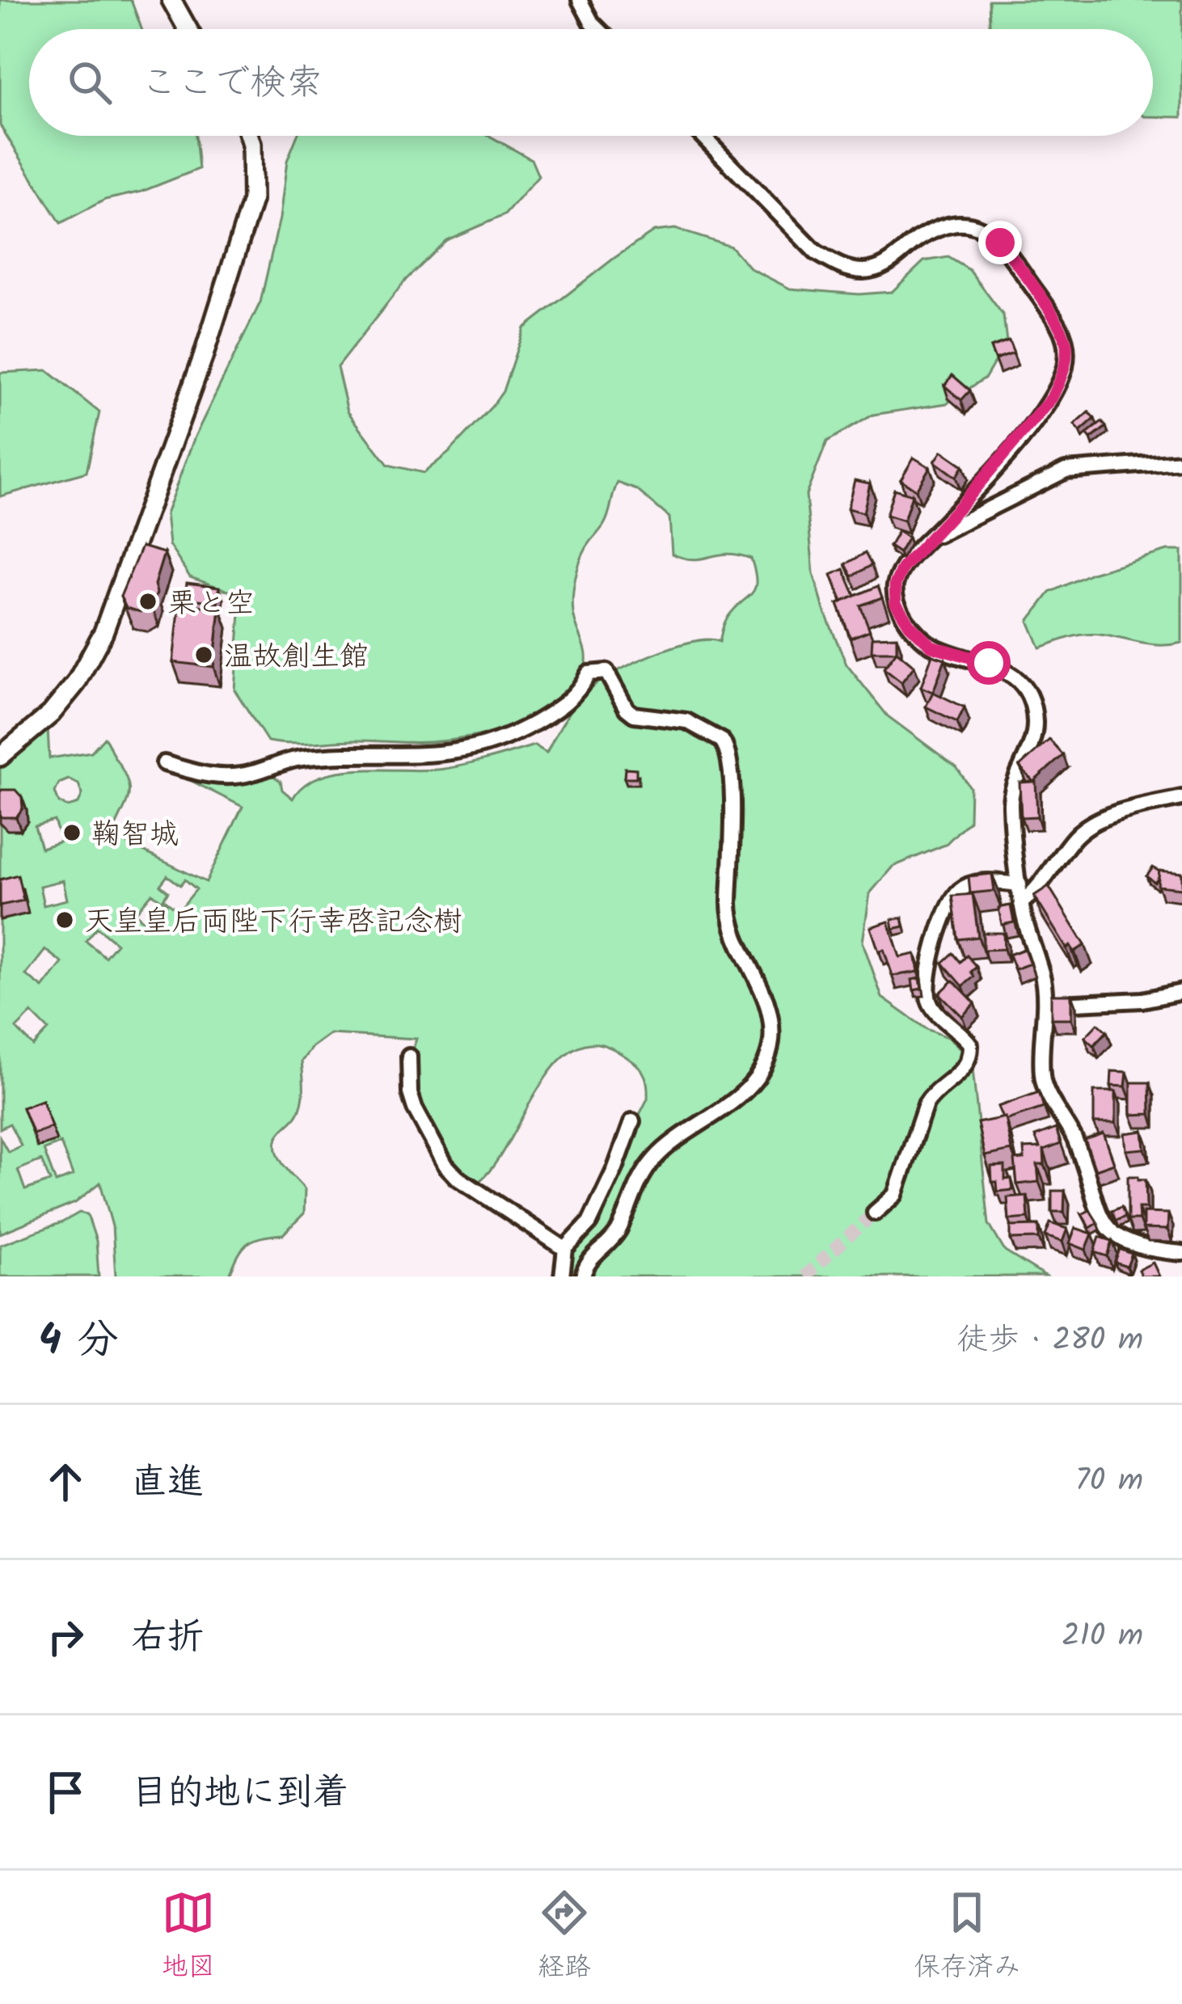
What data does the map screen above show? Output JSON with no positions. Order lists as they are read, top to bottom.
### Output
{
  "places": [
    "栗と空",
    "温故創生館",
    "鞠智城",
    "天皇皇后両陛下行幸啓記念樹"
  ],
  "page": {
    "search": "ここで検索",
    "heading": ["4 分", "徒歩 · 280 m"],
    "list": [
      ["直進", "70 m"],
      ["右折", "210 m"],
      "目的地に到着"
    ],
    "nav": ["地図", "経路", "保存済み"]
  }
}
